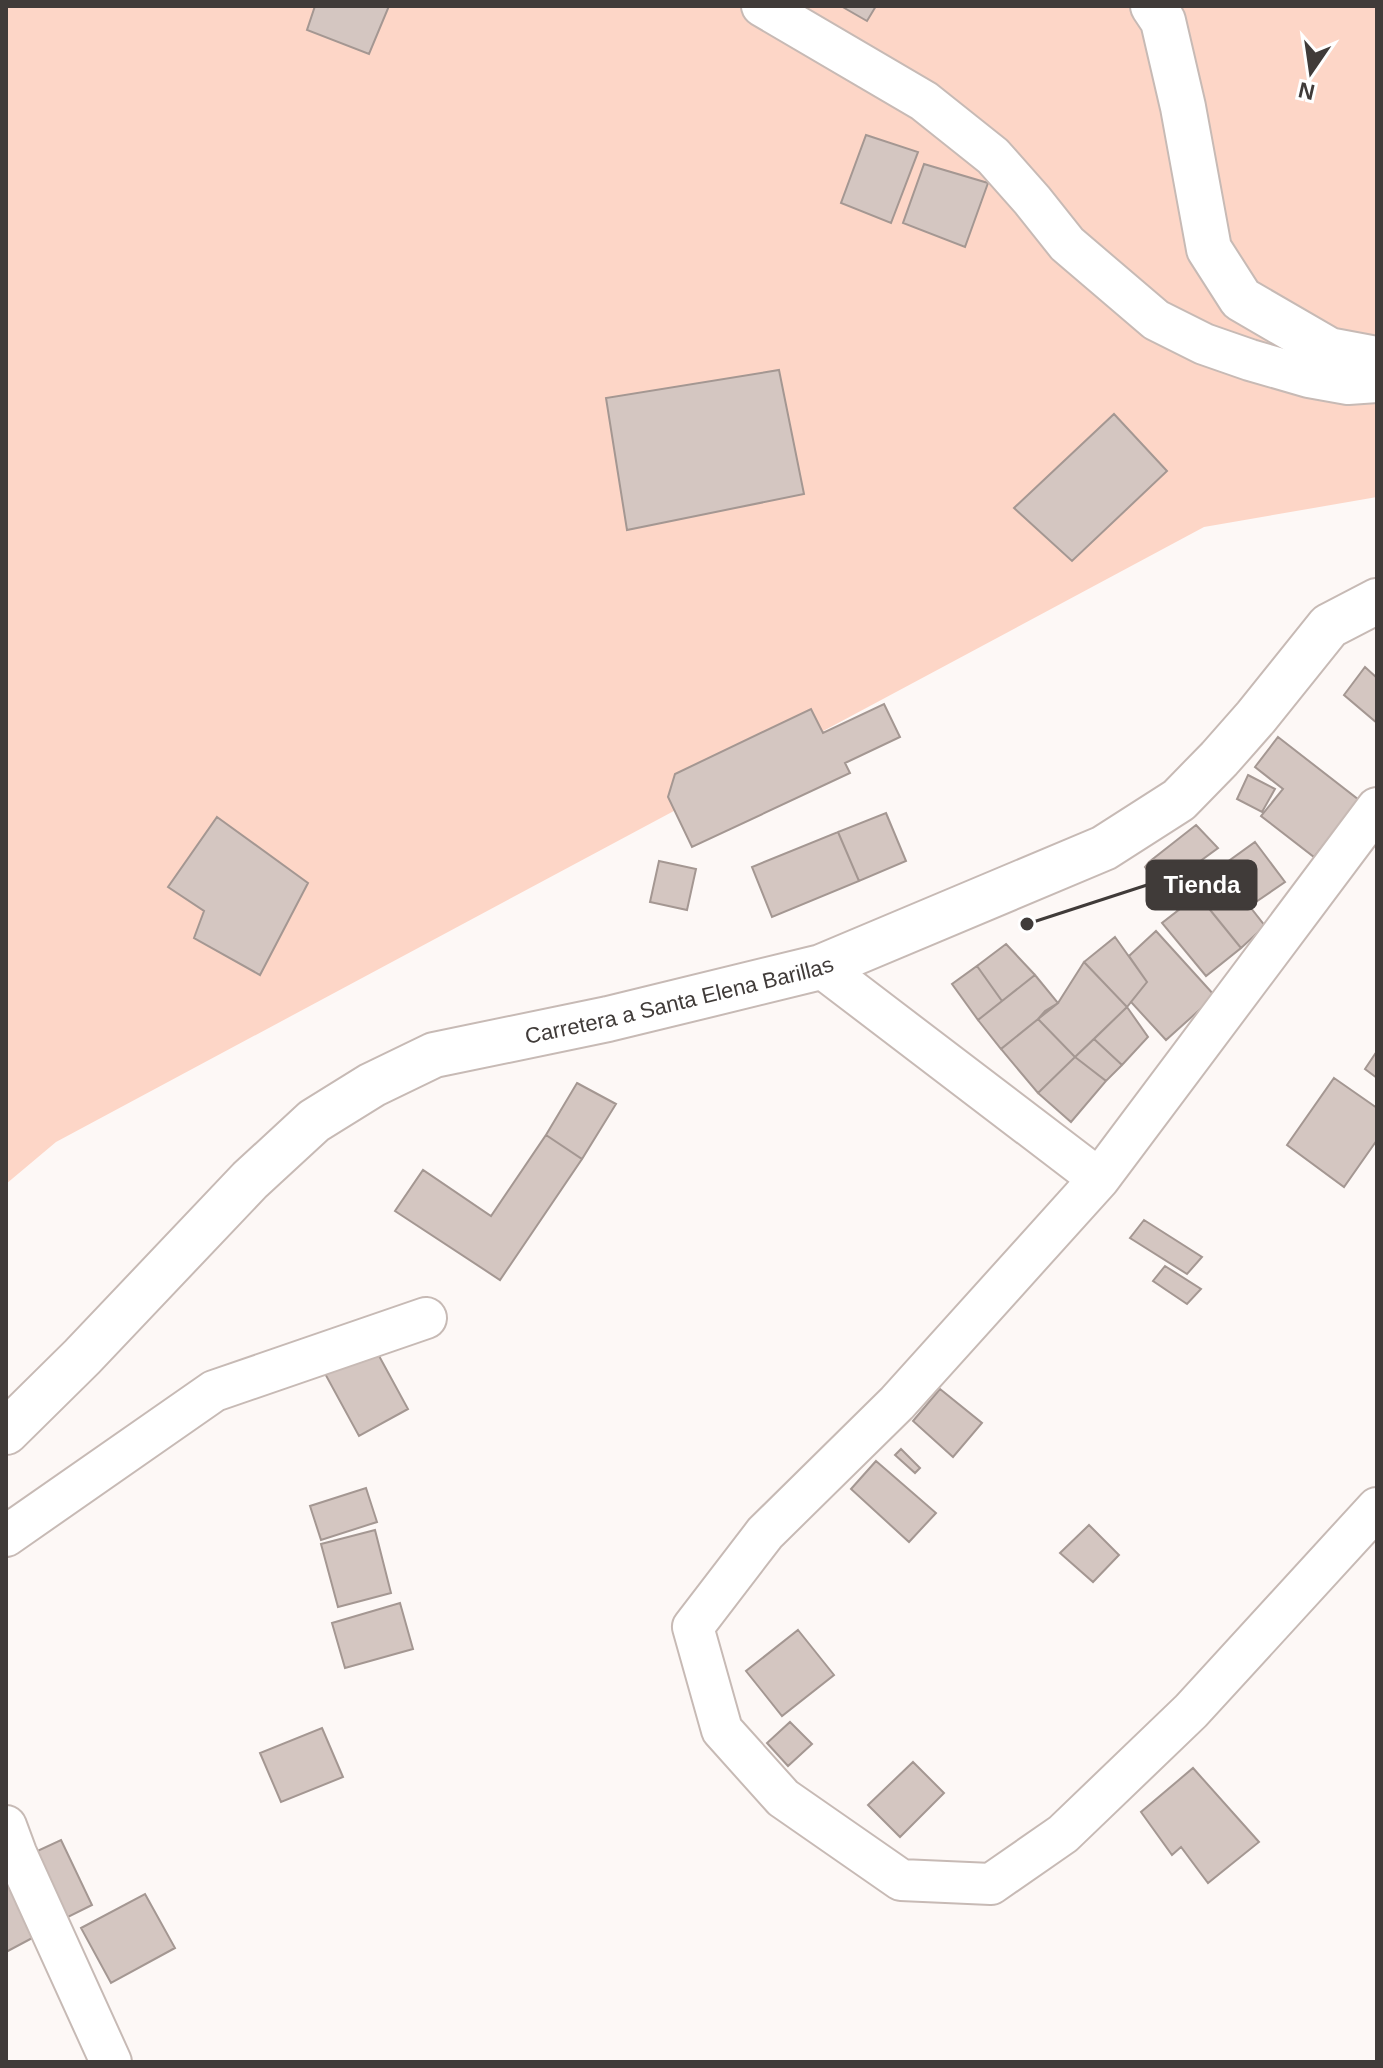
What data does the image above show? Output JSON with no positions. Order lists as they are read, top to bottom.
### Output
{
  "streets": {
    "main road": ["Carretera a Santa Elena Barillas"]
  },
  "places": ["Tienda"],
  "north": "bottom"
}
